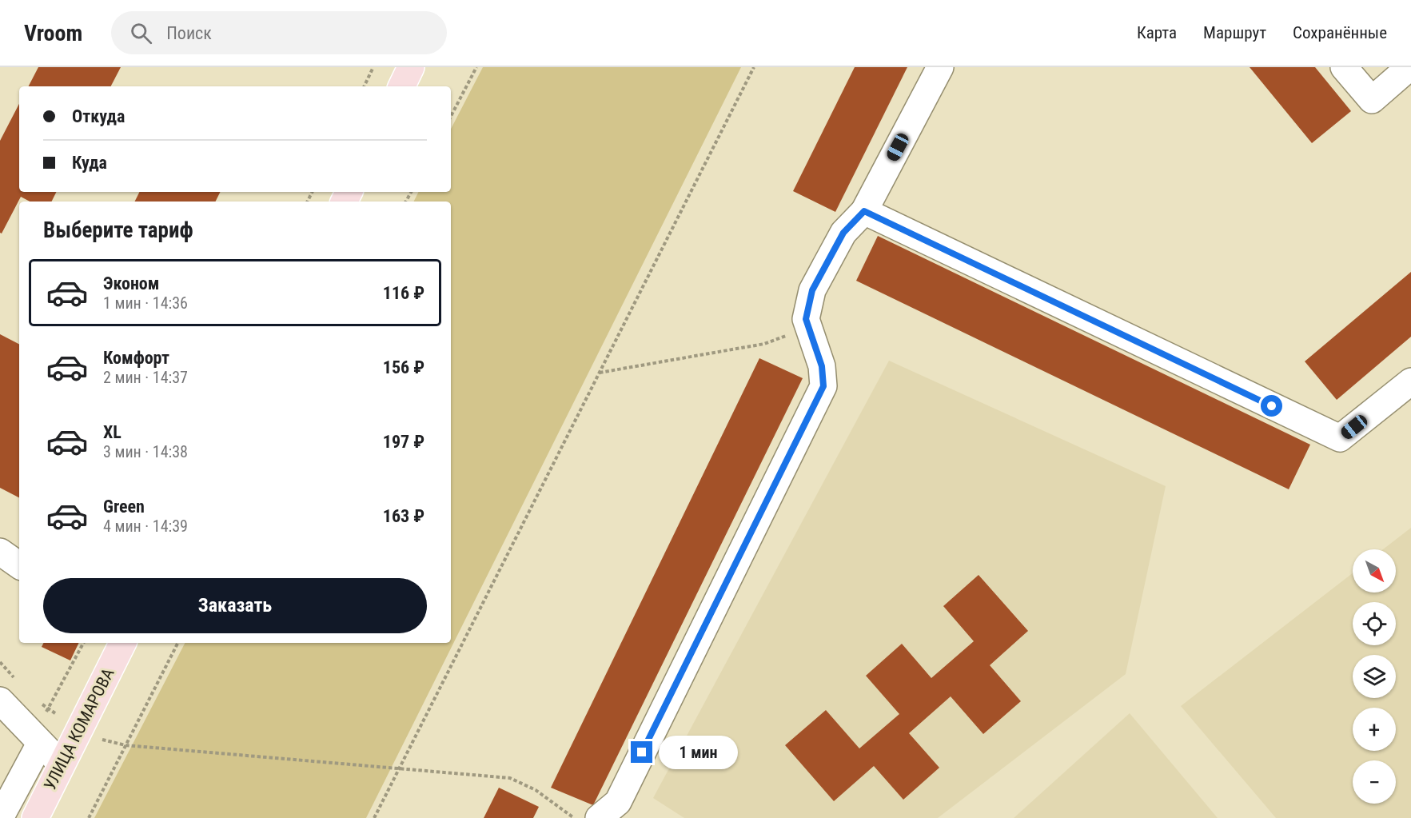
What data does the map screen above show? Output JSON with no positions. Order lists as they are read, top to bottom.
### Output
{
  "streets": {
    "main road": ["УЛИЦА КОМАРОВА"]
  },
  "north": "bottom right",
  "page": {
    "header": "Vroom",
    "search": "Поиск",
    "nav": ["Карта", "Маршрут", "Сохранённые"],
    "banner": ["Откуда", "Куда"],
    "heading": "Выберите тариф",
    "list": [
      {
        "name": "Эконом",
        "note": "1 мин · 14:36",
        "value": "116 ₽"
      },
      {
        "name": "Комфорт",
        "note": "2 мин · 14:37",
        "value": "156 ₽"
      },
      {
        "name": "XL",
        "note": "3 мин · 14:38",
        "value": "197 ₽"
      },
      {
        "name": "Green",
        "note": "4 мин · 14:39",
        "value": "163 ₽"
      }
    ],
    "map_buttons": ["+", "−"],
    "buttons": "Заказать",
    "bubble": "1 мин"
  }
}
